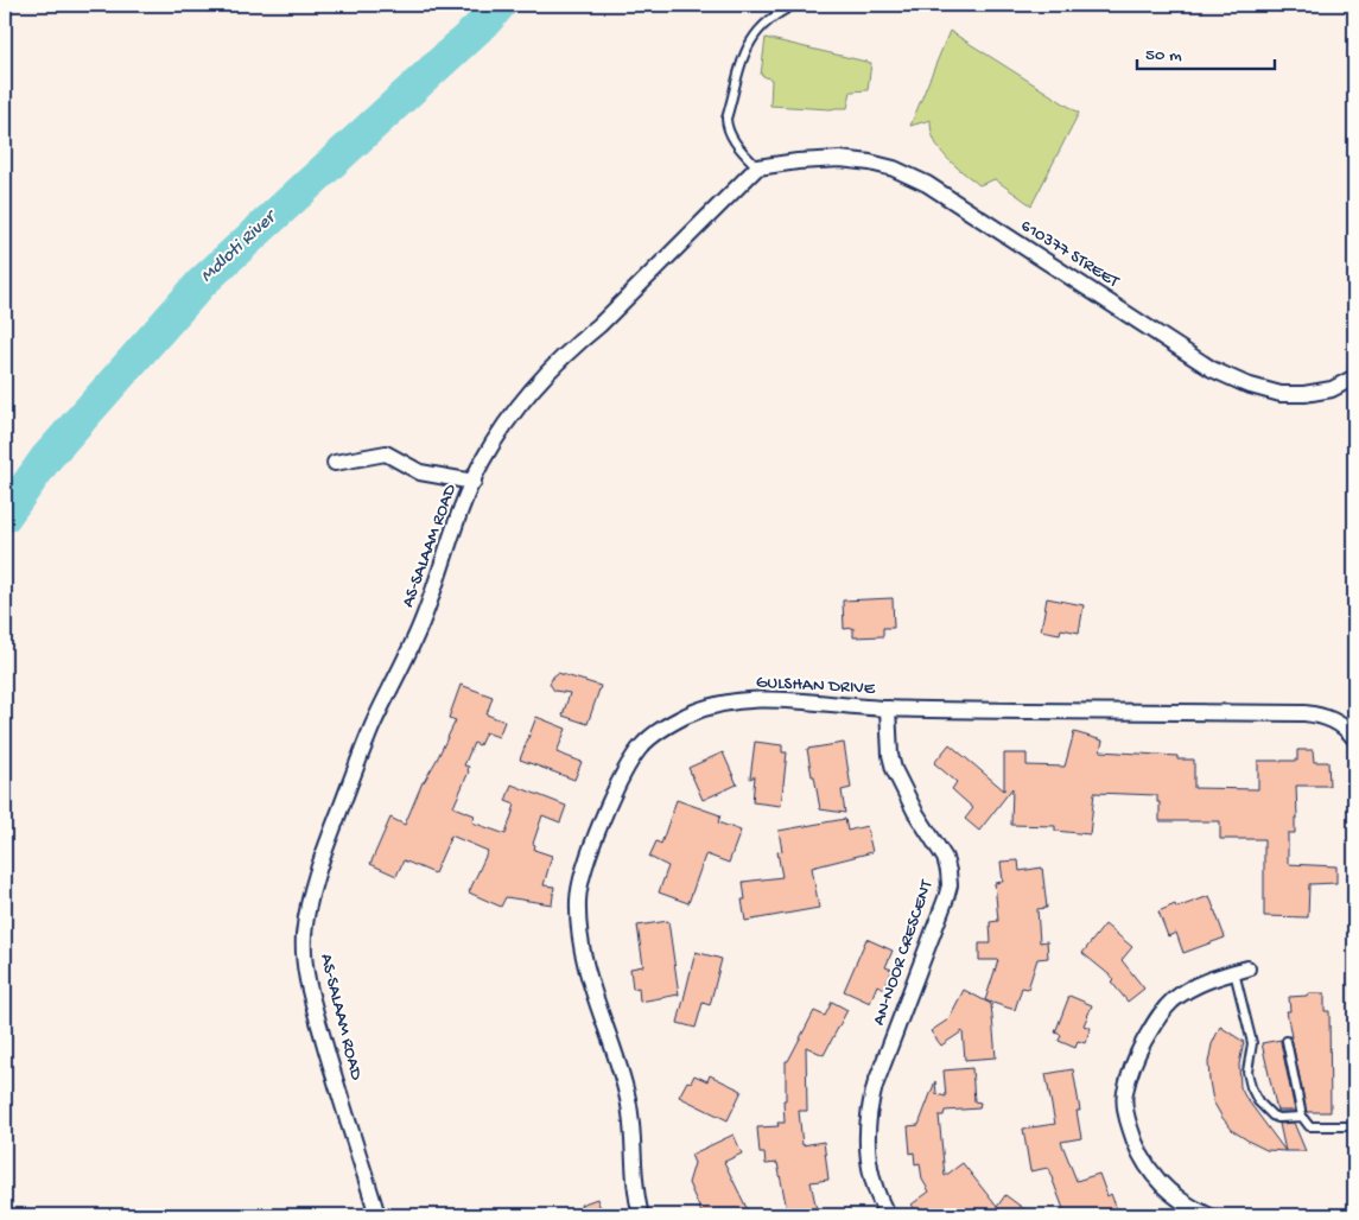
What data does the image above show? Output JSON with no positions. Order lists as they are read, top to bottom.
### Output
{
  "streets": {
    "street": [
      "610377 STREET",
      "AS-SALAAM ROAD",
      "GULSHAN DRIVE",
      "AN-NOOR CRESCENT"
    ]
  },
  "crossings": [
    ["610377 STREET", "AS-SALAAM ROAD"],
    ["GULSHAN DRIVE", "AN-NOOR CRESCENT"]
  ],
  "water": ["Mdloti River"],
  "scale_bar": "50 m"
}
